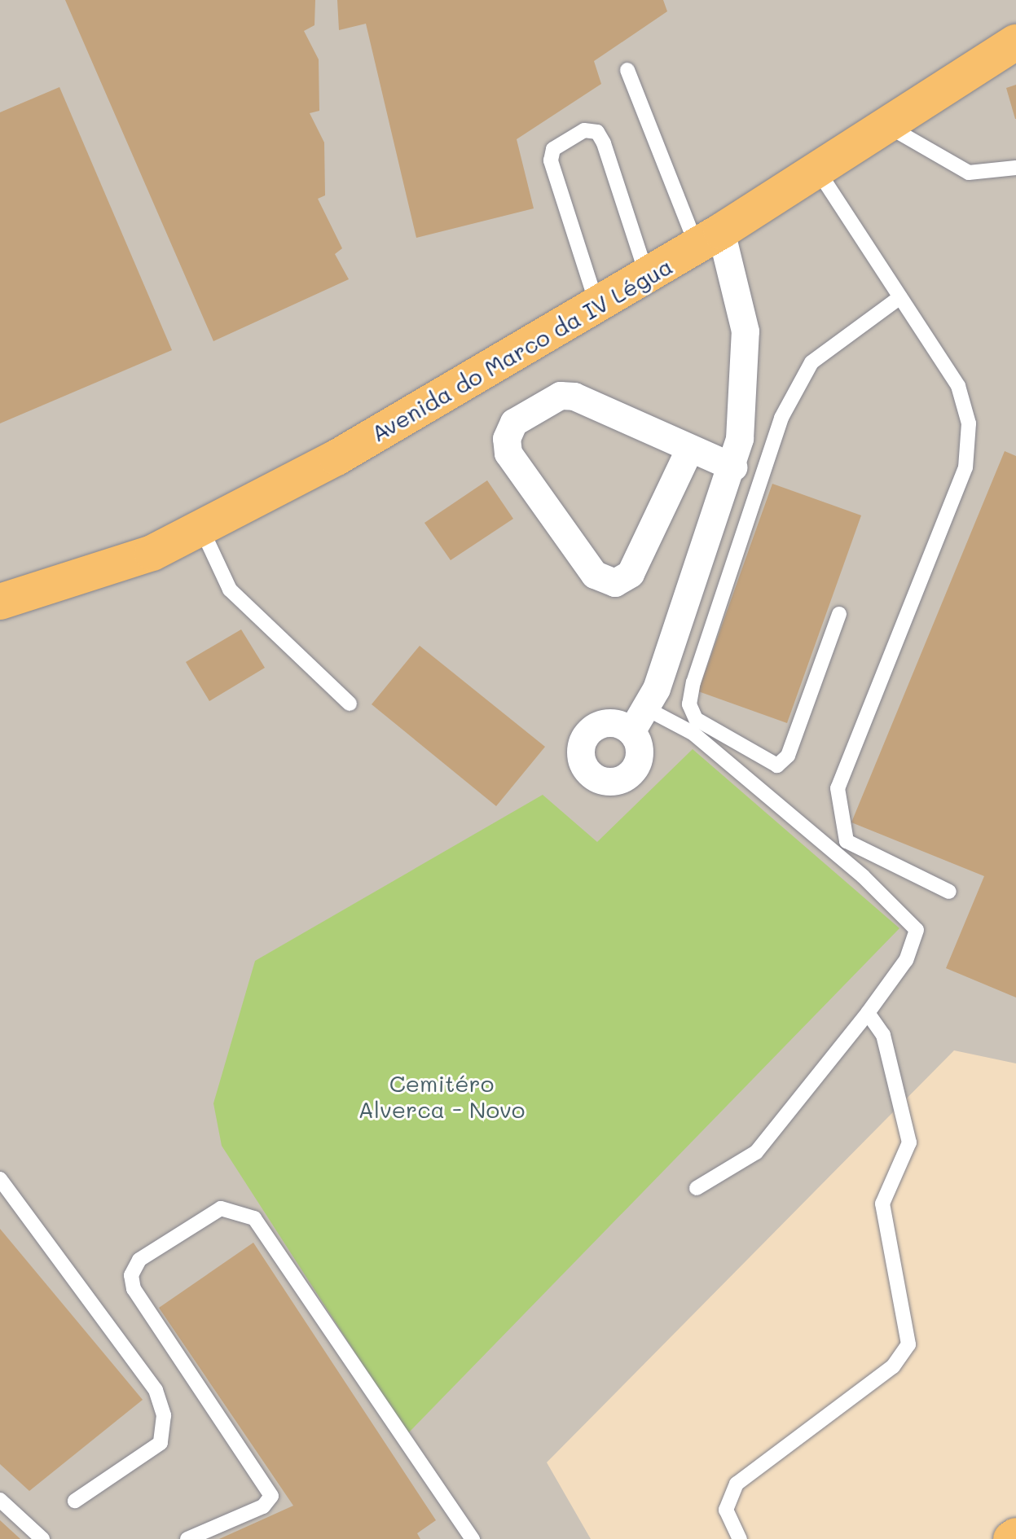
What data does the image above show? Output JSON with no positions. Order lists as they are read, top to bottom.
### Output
{
  "streets": {
    "main road": ["Avenida do Marco da IV Légua"]
  },
  "parks": ["Cemitéro Alverca - Novo"]
}
